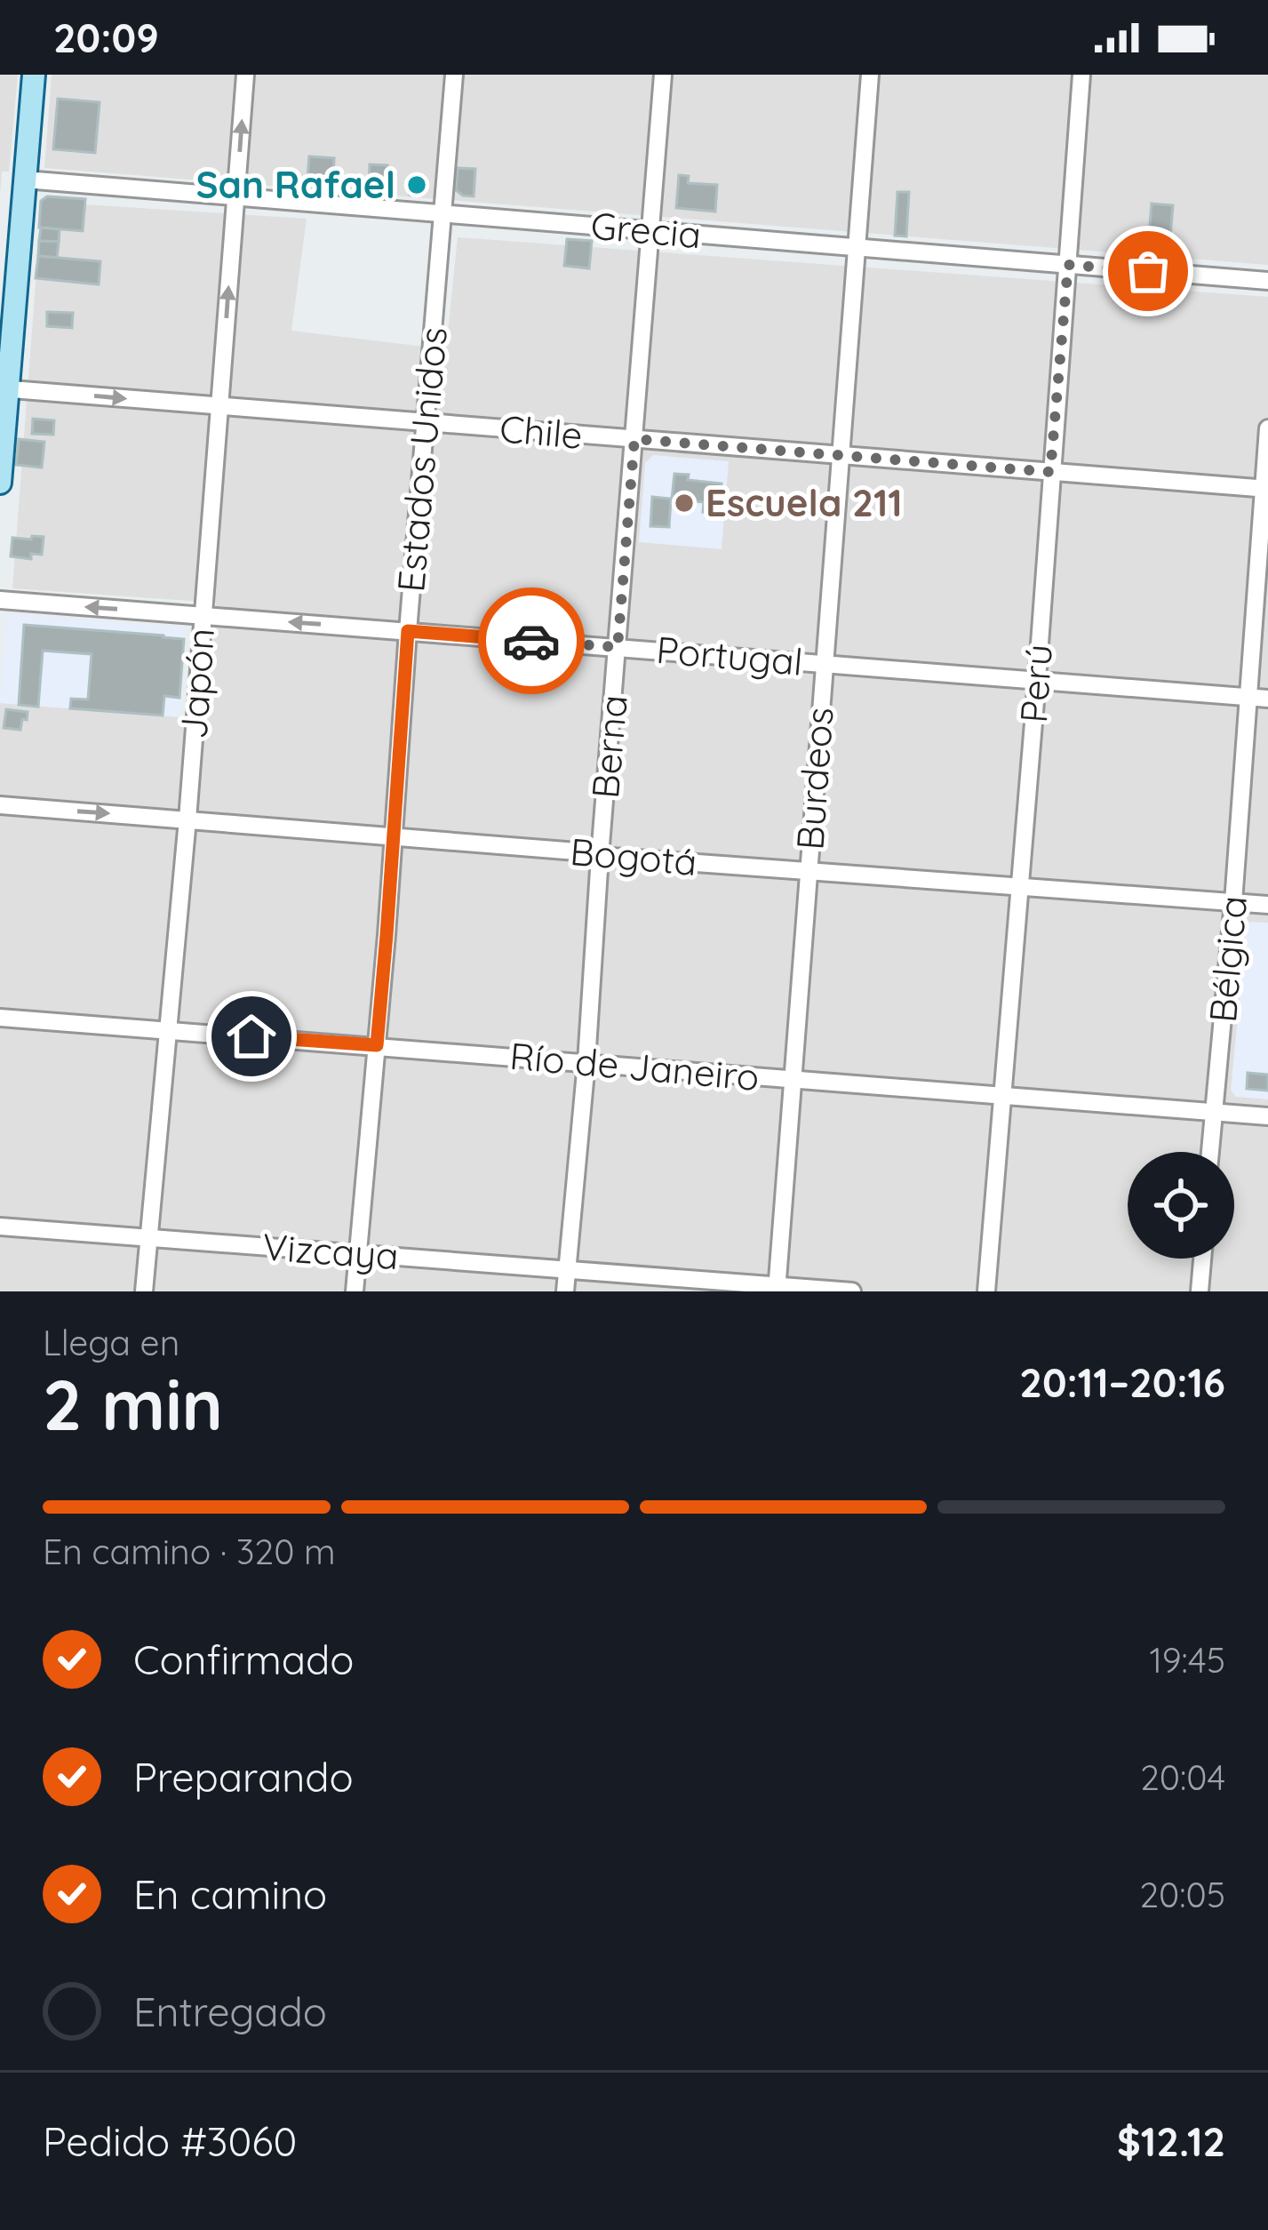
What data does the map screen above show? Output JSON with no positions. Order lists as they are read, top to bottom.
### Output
{
  "streets": {
    "street": [
      "Grecia",
      "Chile",
      "Estados Unidos",
      "Portugal",
      "Japón",
      "Perú",
      "Berna",
      "Burdeos",
      "Bogotá",
      "Bélgica",
      "Río de Janeiro",
      "Vizcaya"
    ]
  },
  "crossings": [
    ["Grecia", "Estados Unidos"],
    ["Grecia", "Japón"],
    ["Grecia", "Perú"],
    ["Grecia", "Berna"],
    ["Grecia", "Burdeos"],
    ["Chile", "Estados Unidos"],
    ["Chile", "Japón"],
    ["Chile", "Perú"],
    ["Chile", "Berna"],
    ["Chile", "Burdeos"],
    ["Chile", "Bélgica"],
    ["Estados Unidos", "Portugal"],
    ["Estados Unidos", "Bogotá"],
    ["Estados Unidos", "Río de Janeiro"],
    ["Estados Unidos", "Vizcaya"],
    ["Portugal", "Japón"],
    ["Portugal", "Perú"],
    ["Portugal", "Berna"],
    ["Portugal", "Burdeos"],
    ["Portugal", "Bélgica"],
    ["Japón", "Bogotá"],
    ["Japón", "Río de Janeiro"],
    ["Japón", "Vizcaya"],
    ["Perú", "Bogotá"],
    ["Perú", "Río de Janeiro"],
    ["Berna", "Bogotá"],
    ["Berna", "Río de Janeiro"],
    ["Berna", "Vizcaya"],
    ["Burdeos", "Bogotá"],
    ["Burdeos", "Río de Janeiro"],
    ["Burdeos", "Vizcaya"],
    ["Bogotá", "Bélgica"],
    ["Bélgica", "Río de Janeiro"]
  ],
  "places": ["San Rafael", "Escuela 211"],
  "page": {
    "status": "20:09",
    "heading": ["2 min", "Llega en", "20:11–20:16"],
    "panel": ["Pedido #3060", "$12.12"],
    "bar": "En camino · 320 m",
    "list": [
      ["Confirmado", "19:45"],
      ["Preparando", "20:04"],
      ["En camino", "20:05"],
      "Entregado"
    ]
  }
}
